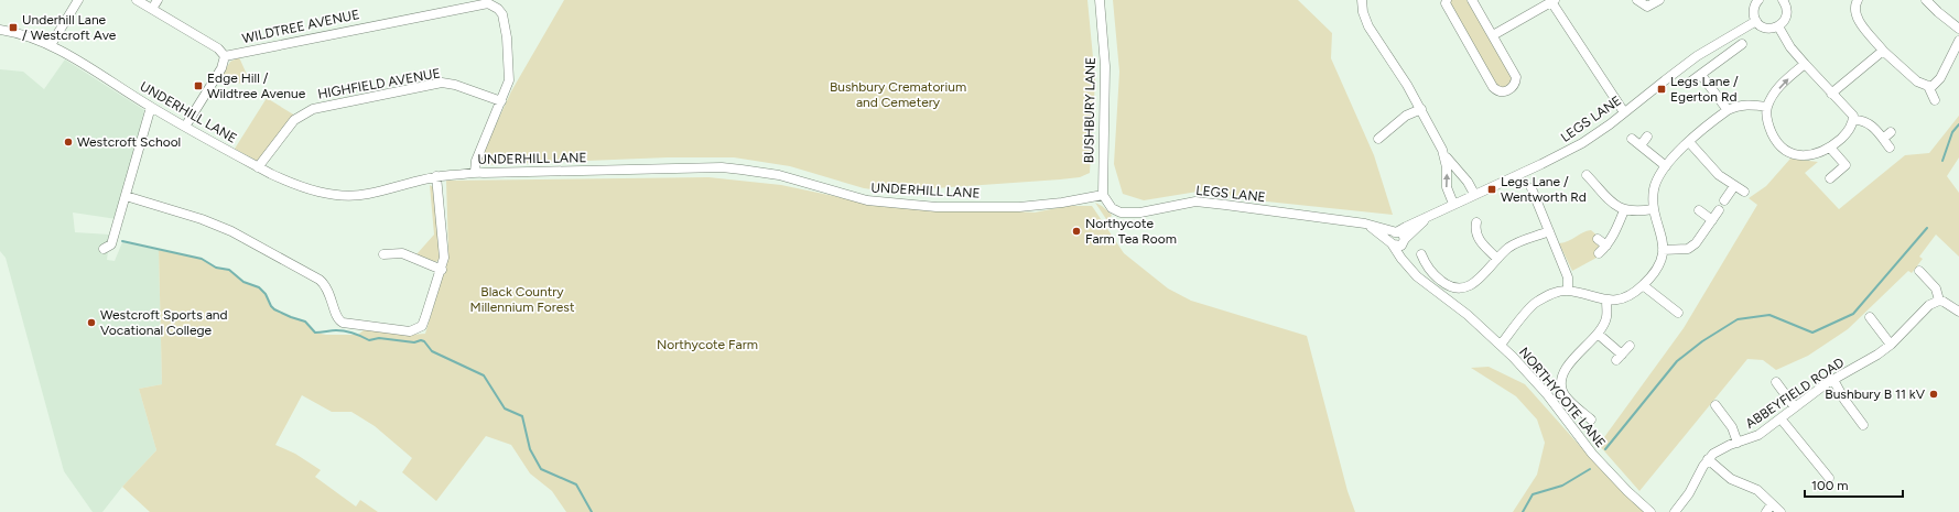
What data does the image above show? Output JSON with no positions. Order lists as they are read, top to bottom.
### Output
{
  "streets": {
    "street": [
      "WILDTREE AVENUE",
      "HIGHFIELD AVENUE",
      "BUSHBURY LANE",
      "UNDERHILL LANE",
      "LEGS LANE",
      "ABBEYFIELD ROAD",
      "NORTHYCOTE LANE"
    ]
  },
  "crossings": [
    ["WILDTREE AVENUE", "HIGHFIELD AVENUE"],
    ["WILDTREE AVENUE", "UNDERHILL LANE"],
    ["HIGHFIELD AVENUE", "UNDERHILL LANE"],
    ["BUSHBURY LANE", "UNDERHILL LANE"],
    ["BUSHBURY LANE", "LEGS LANE"],
    ["UNDERHILL LANE", "LEGS LANE"],
    ["LEGS LANE", "NORTHYCOTE LANE"]
  ],
  "parks": ["Bushbury Crematorium and Cemetery", "Black Country Millennium Forest", "Northycote Farm"],
  "places": {
    "transit": [
      "Underhill Lane / Westcroft Ave",
      "Edge Hill / Wildtree Avenue",
      "Legs Lane / Egerton Rd",
      "Legs Lane / Wentworth Rd"
    ],
    "other": [
      "Westcroft School",
      "Northycote Farm Tea Room",
      "Westcroft Sports and Vocational College",
      "Bushbury B 11 kV"
    ]
  },
  "scale_bar": "100 m"
}
